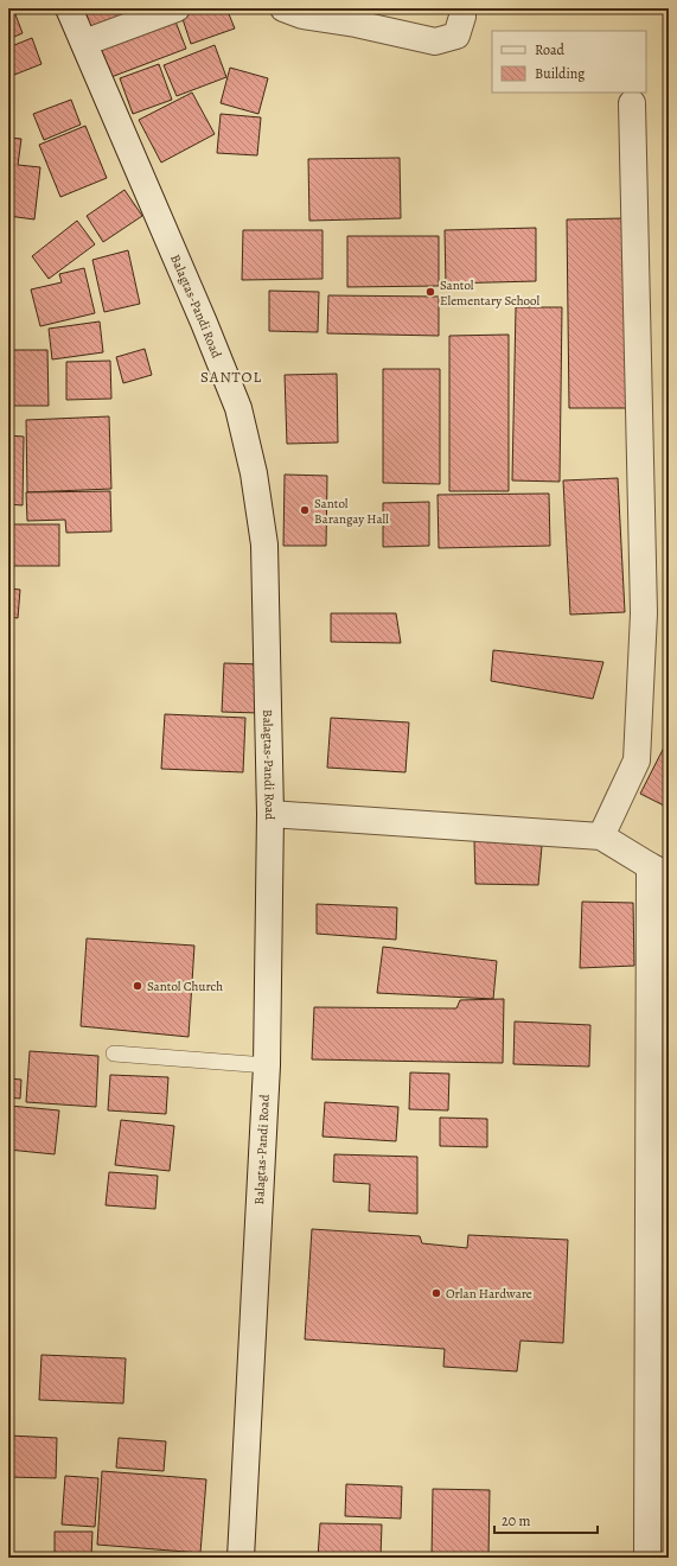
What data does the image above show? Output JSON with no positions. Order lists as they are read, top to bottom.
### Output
{
  "streets": {
    "street": ["Balagtas-Pandi Road"]
  },
  "districts": ["SANTOL"],
  "places": [
    "Santol Elementary School",
    "Santol Barangay Hall",
    "Santol Church",
    "Orlan Hardware"
  ],
  "legend": ["Road", "Building"],
  "scale_bar": "20 m"
}
